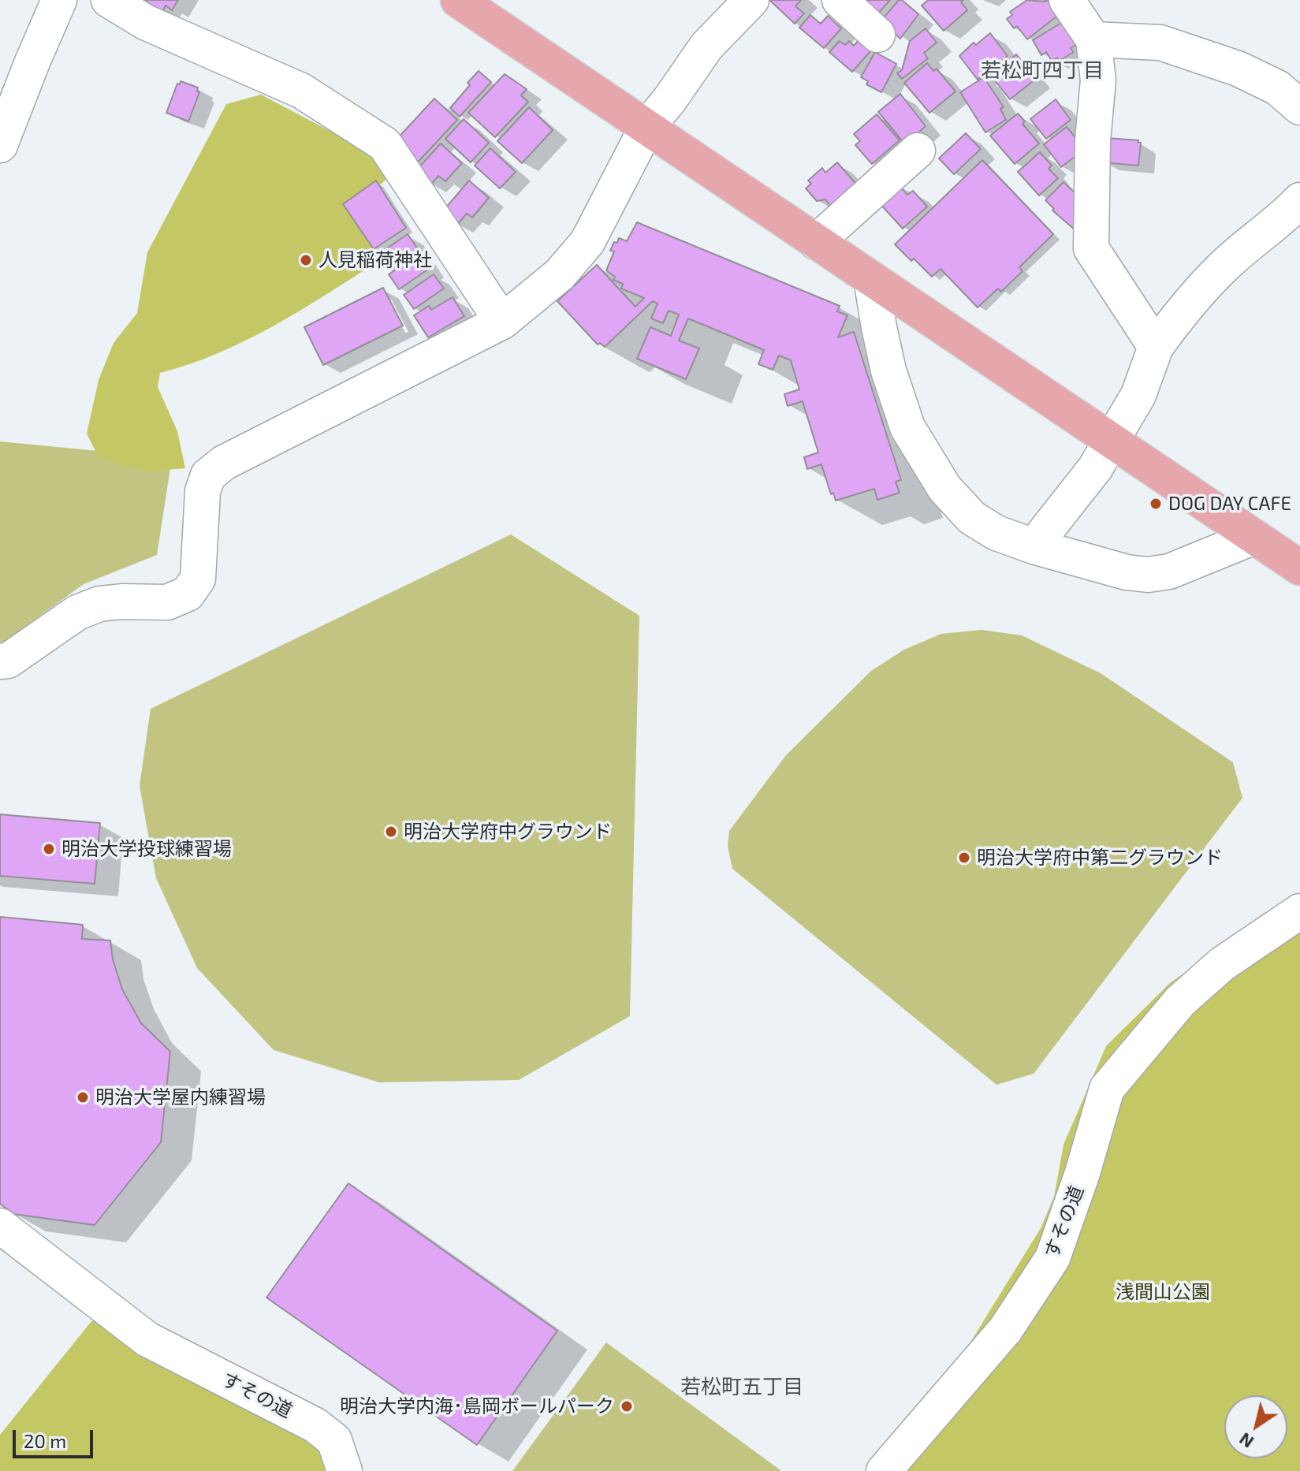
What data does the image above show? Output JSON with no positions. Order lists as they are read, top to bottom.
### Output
{
  "streets": {
    "street": ["すその道"]
  },
  "districts": ["若松町四丁目", "若松町五丁目"],
  "parks": ["浅間山公園"],
  "places": [
    "人見稲荷神社",
    "DOG DAY CAFE",
    "明治大学府中グラウンド",
    "明治大学投球練習場",
    "明治大学府中第二グラウンド",
    "明治大学屋内練習場",
    "明治大学内海･島岡ボールパーク"
  ],
  "scale_bar": "20 m",
  "north": "bottom left"
}
